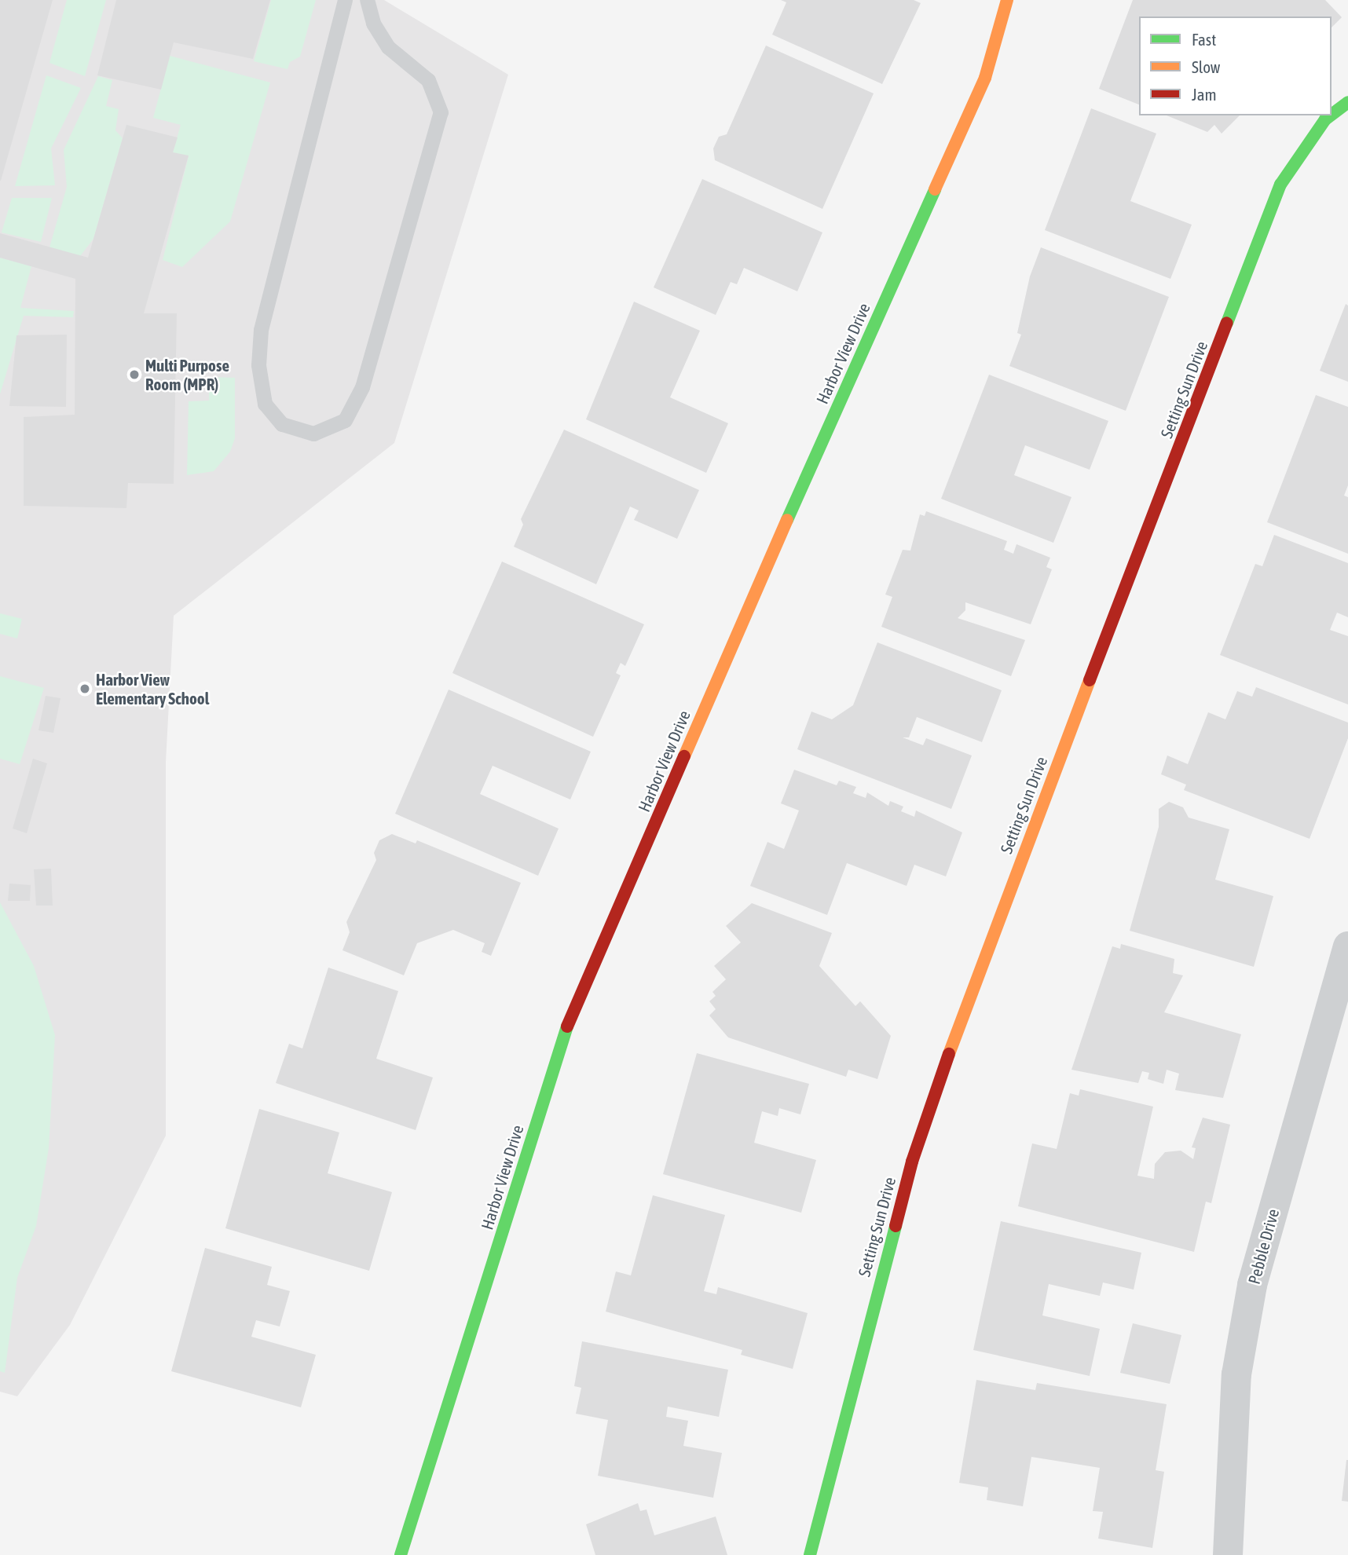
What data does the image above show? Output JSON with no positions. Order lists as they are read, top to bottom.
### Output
{
  "streets": {
    "street": ["Harbor View Drive", "Setting Sun Drive", "Pebble Drive"]
  },
  "places": ["Multi Purpose Room (MPR)", "Harbor View Elementary School"],
  "legend": ["Fast", "Slow", "Jam"]
}
